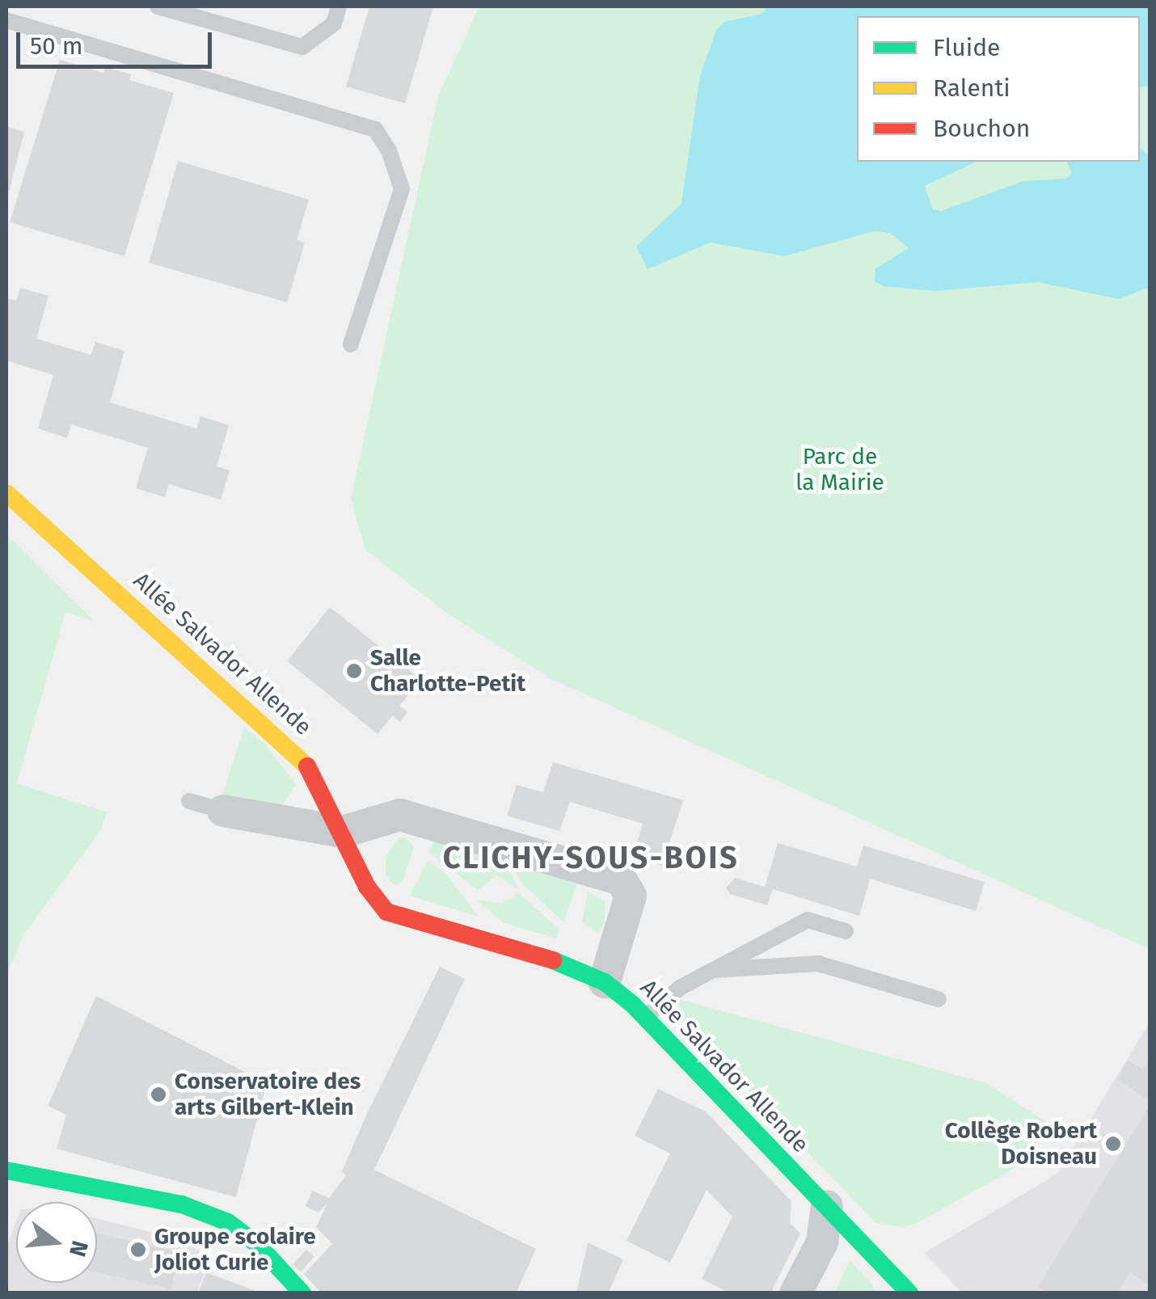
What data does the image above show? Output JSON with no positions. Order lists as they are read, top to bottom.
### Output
{
  "streets": {
    "street": ["Allée Salvador Allende"]
  },
  "districts": ["CLICHY-SOUS-BOIS"],
  "parks": ["Parc de la Mairie"],
  "places": [
    "Salle Charlotte-Petit",
    "Conservatoire des arts Gilbert-Klein",
    "Collège Robert Doisneau",
    "Groupe scolaire Joliot Curie"
  ],
  "legend": ["Fluide", "Ralenti", "Bouchon"],
  "scale_bar": "50 m",
  "north": "right"
}
